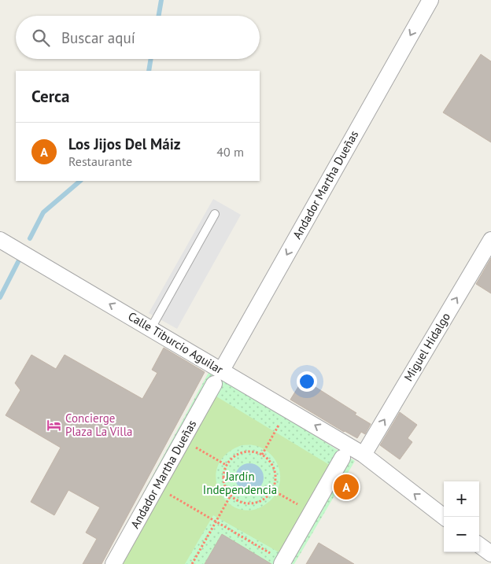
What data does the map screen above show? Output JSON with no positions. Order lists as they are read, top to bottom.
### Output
{
  "streets": {
    "street": ["Andador Martha Dueñas", "Calle Tiburcio Aguilar", "Miguel Hidalgo"]
  },
  "crossings": [
    ["Andador Martha Dueñas", "Calle Tiburcio Aguilar"],
    ["Calle Tiburcio Aguilar", "Miguel Hidalgo"]
  ],
  "one_way": ["Andador Martha Dueñas", "Calle Tiburcio Aguilar", "Miguel Hidalgo"],
  "parks": ["Jardín Independencia"],
  "places": {
    "hotel": ["Concierge Plaza La Villa"]
  },
  "page": {
    "search": "Buscar aquí",
    "heading": "Cerca",
    "list": [
      {
        "mark": "A",
        "name": "Los Jijos Del Máiz",
        "note": "Restaurante",
        "value": "40 m"
      }
    ],
    "pins": "A",
    "map_buttons": ["+", "−"]
  }
}
